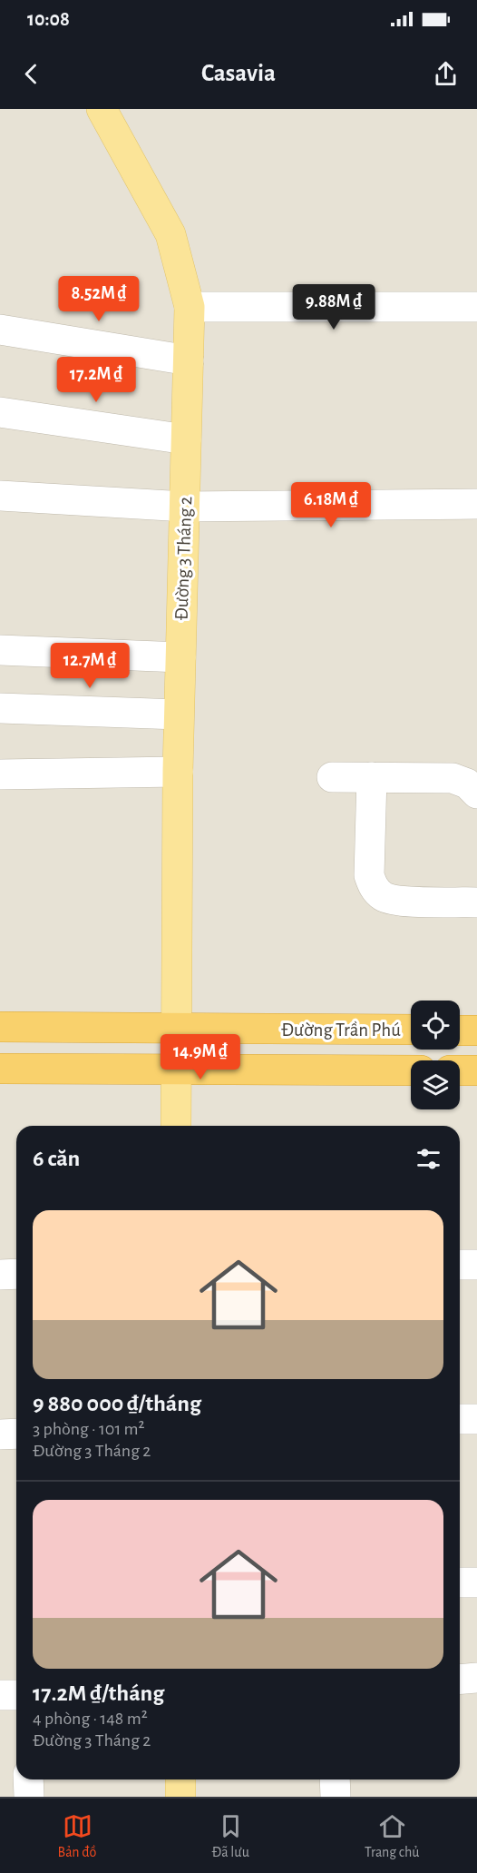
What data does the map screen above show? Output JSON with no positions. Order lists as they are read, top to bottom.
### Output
{
  "streets": {
    "highway": ["Đường Trần Phú"],
    "main road": ["Đường 3 Tháng 2"]
  },
  "crossings": [
    ["Đường 3 Tháng 2", "Đường Trần Phú"]
  ],
  "page": {
    "status": "10:08",
    "header": "Casavia",
    "price": [
      "8.52M ₫",
      "9.88M ₫",
      "17.2M ₫",
      "6.18M ₫",
      "12.7M ₫",
      "14.9M ₫"
    ],
    "heading": "6 căn",
    "list": [
      {
        "name": "9 880 000 ₫/tháng",
        "note": "3 phòng · 101 m² · Đường 3 Tháng 2"
      },
      {
        "name": "17.2M ₫/tháng",
        "note": "4 phòng · 148 m² · Đường 3 Tháng 2"
      }
    ],
    "tabs": ["Bản đồ", "Đã lưu", "Trang chủ"]
  }
}
